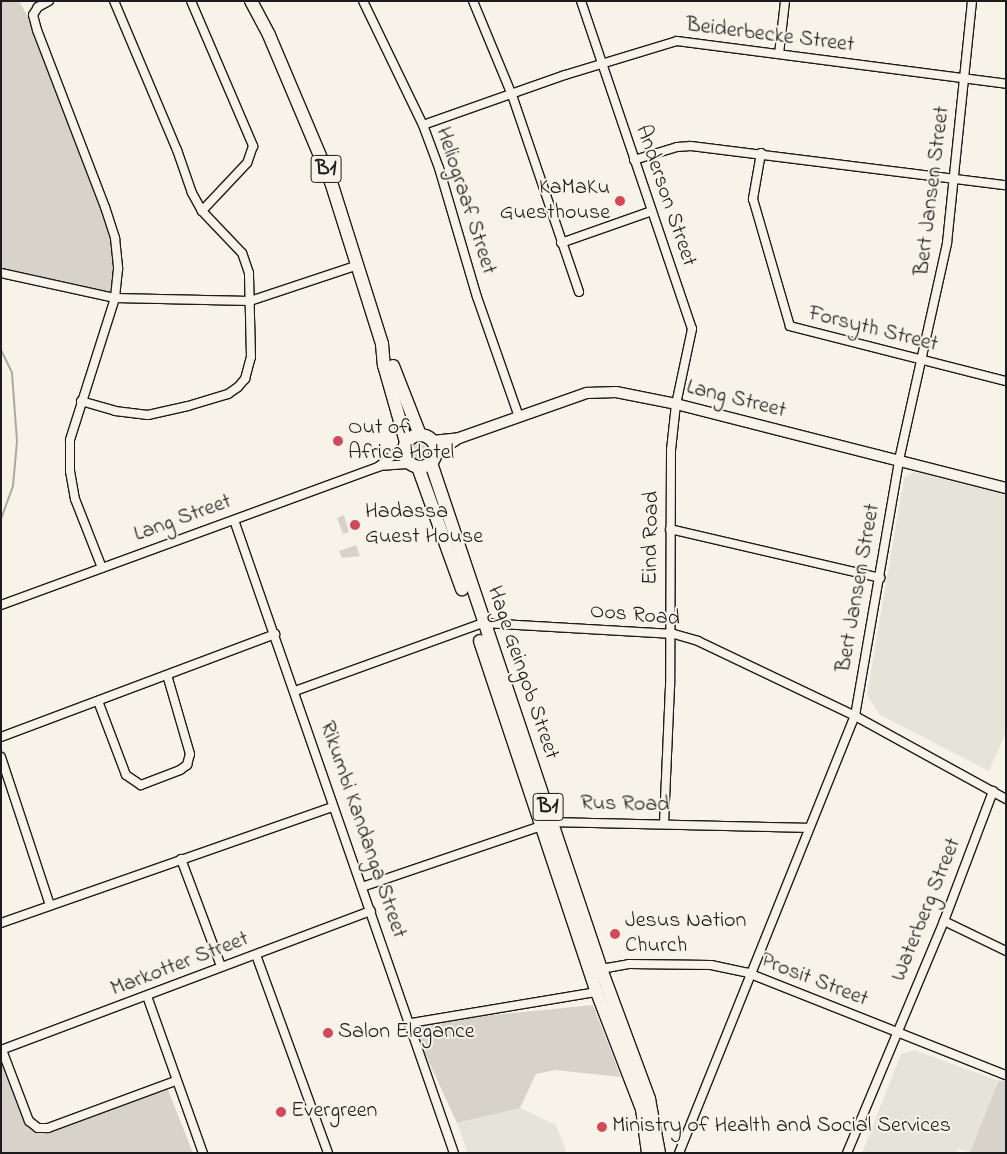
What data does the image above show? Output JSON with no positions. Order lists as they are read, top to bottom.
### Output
{
  "streets": {
    "highway": ["B1", "Hage Geingob Street"],
    "street": [
      "Beiderbecke Street",
      "Bert Jansen Street",
      "Anderson Street",
      "Heliograaf Street",
      "Forsyth Street",
      "Lang Street",
      "Eind Road",
      "Oos Road",
      "Rus Road",
      "Rikumbi Kandanga Street",
      "Waterberg Street",
      "Markotter Street",
      "Prosit Street"
    ]
  },
  "crossings": [
    ["Beiderbecke Street", "Bert Jansen Street"],
    ["Beiderbecke Street", "Anderson Street"],
    ["Beiderbecke Street", "Heliograaf Street"],
    ["B1", "Lang Street"],
    ["B1", "Hage Geingob Street"],
    ["Bert Jansen Street", "Forsyth Street"],
    ["Bert Jansen Street", "Lang Street"],
    ["Bert Jansen Street", "Oos Road"],
    ["Bert Jansen Street", "Rus Road"],
    ["Bert Jansen Street", "Prosit Street"],
    ["Anderson Street", "Lang Street"],
    ["Anderson Street", "Eind Road"],
    ["Heliograaf Street", "Lang Street"],
    ["Lang Street", "Eind Road"],
    ["Lang Street", "Hage Geingob Street"],
    ["Lang Street", "Rikumbi Kandanga Street"],
    ["Eind Road", "Oos Road"],
    ["Eind Road", "Rus Road"],
    ["Oos Road", "Hage Geingob Street"],
    ["Oos Road", "Rikumbi Kandanga Street"],
    ["Oos Road", "Waterberg Street"],
    ["Hage Geingob Street", "Rus Road"],
    ["Hage Geingob Street", "Prosit Street"],
    ["Rus Road", "Rikumbi Kandanga Street"],
    ["Rikumbi Kandanga Street", "Markotter Street"],
    ["Waterberg Street", "Prosit Street"]
  ],
  "places": [
    "KaMaKu Guesthouse",
    "Out of Africa Hotel",
    "Hadassa Guest House",
    "Jesus Nation Church",
    "Salon Elegance",
    "Evergreen",
    "Ministry of Health and Social Services"
  ]
}
